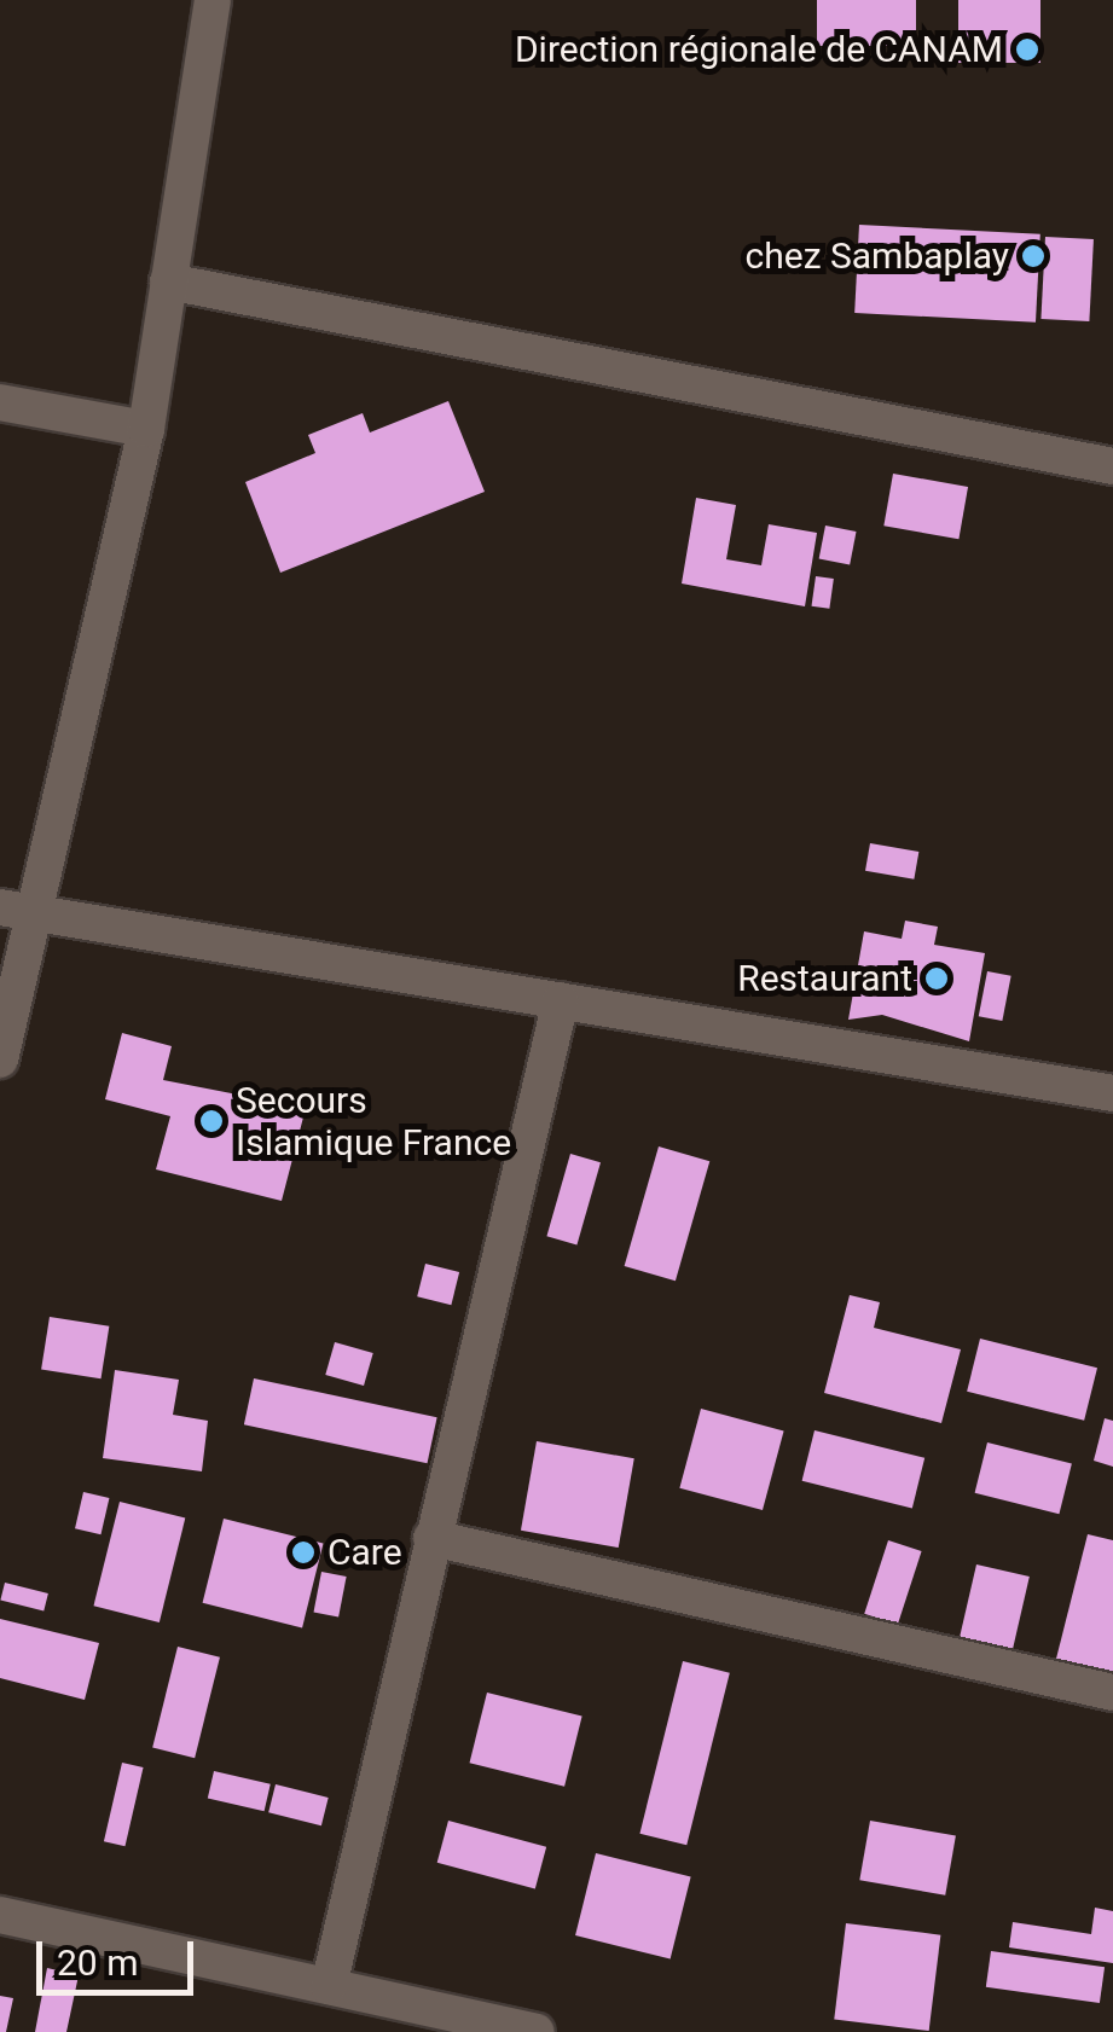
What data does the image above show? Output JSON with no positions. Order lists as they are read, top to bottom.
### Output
{
  "places": [
    "Direction régionale de CANAM",
    "chez Sambaplay",
    "Restaurant",
    "Secours Islamique France",
    "Care"
  ],
  "scale_bar": "20 m"
}
